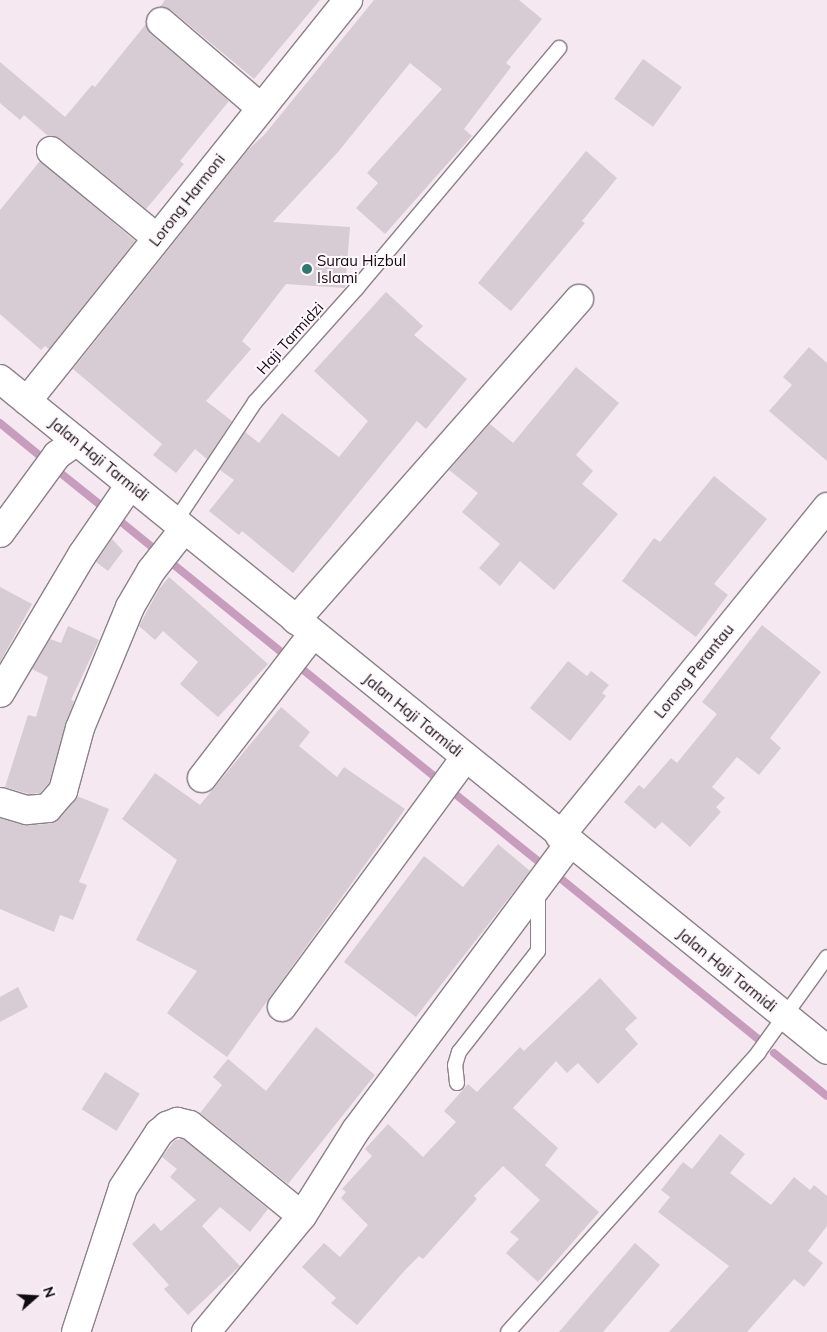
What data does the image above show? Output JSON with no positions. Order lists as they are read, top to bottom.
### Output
{
  "streets": {
    "street": ["Lorong Harmoni", "Jalan Haji Tarmidi", "Lorong Perantau"],
    "lane": ["Haji Tarmidzi"]
  },
  "crossings": [
    ["Lorong Harmoni", "Jalan Haji Tarmidi"],
    ["Haji Tarmidzi", "Jalan Haji Tarmidi"],
    ["Jalan Haji Tarmidi", "Lorong Perantau"]
  ],
  "places": ["Surau Hizbul Islami"],
  "north": "right"
}
